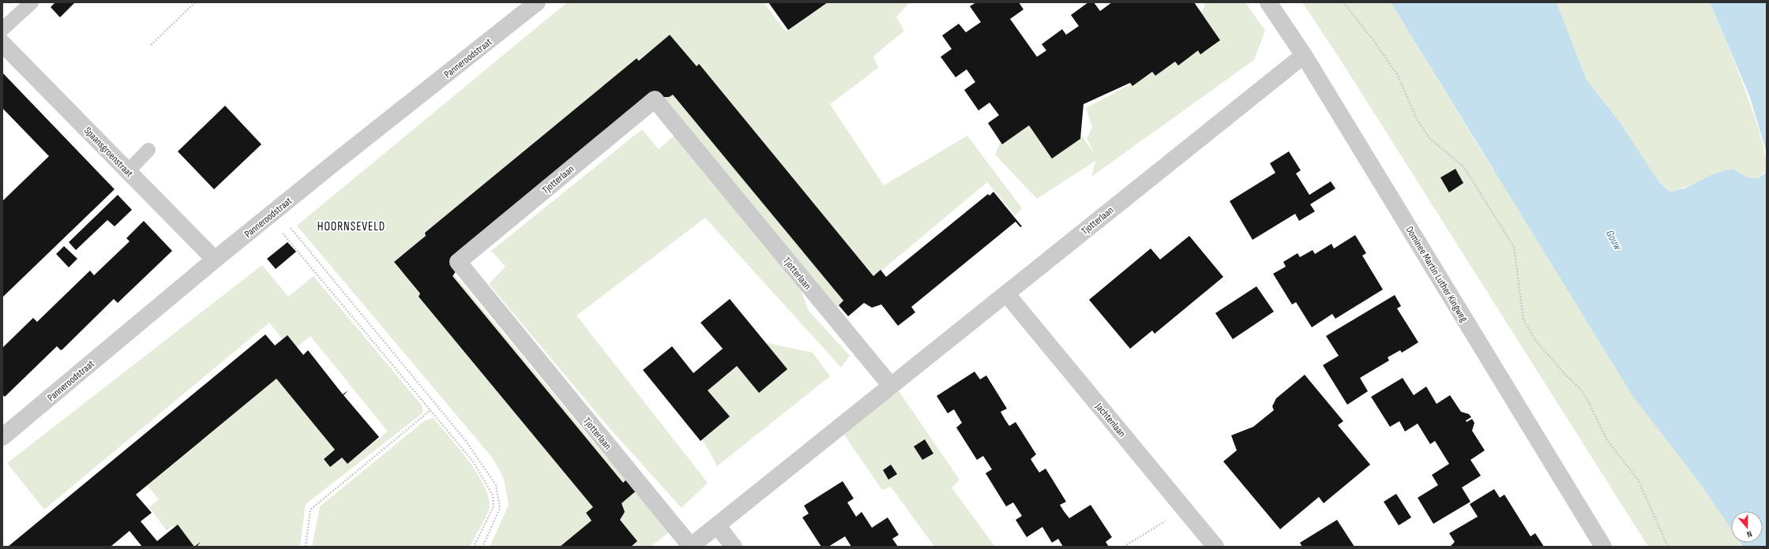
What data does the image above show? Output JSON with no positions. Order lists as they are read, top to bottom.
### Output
{
  "streets": {
    "street": [
      "Panneroodstraat",
      "Spaansgroenstraat",
      "Tjotterlaan",
      "Dominee Martin Luther Kingweg",
      "Jachtenlaan"
    ]
  },
  "crossings": [
    ["Panneroodstraat", "Spaansgroenstraat"],
    ["Tjotterlaan", "Dominee Martin Luther Kingweg"],
    ["Tjotterlaan", "Jachtenlaan"]
  ],
  "districts": ["HOORNSEVELD"],
  "water": ["Gouw"],
  "north": "bottom"
}
